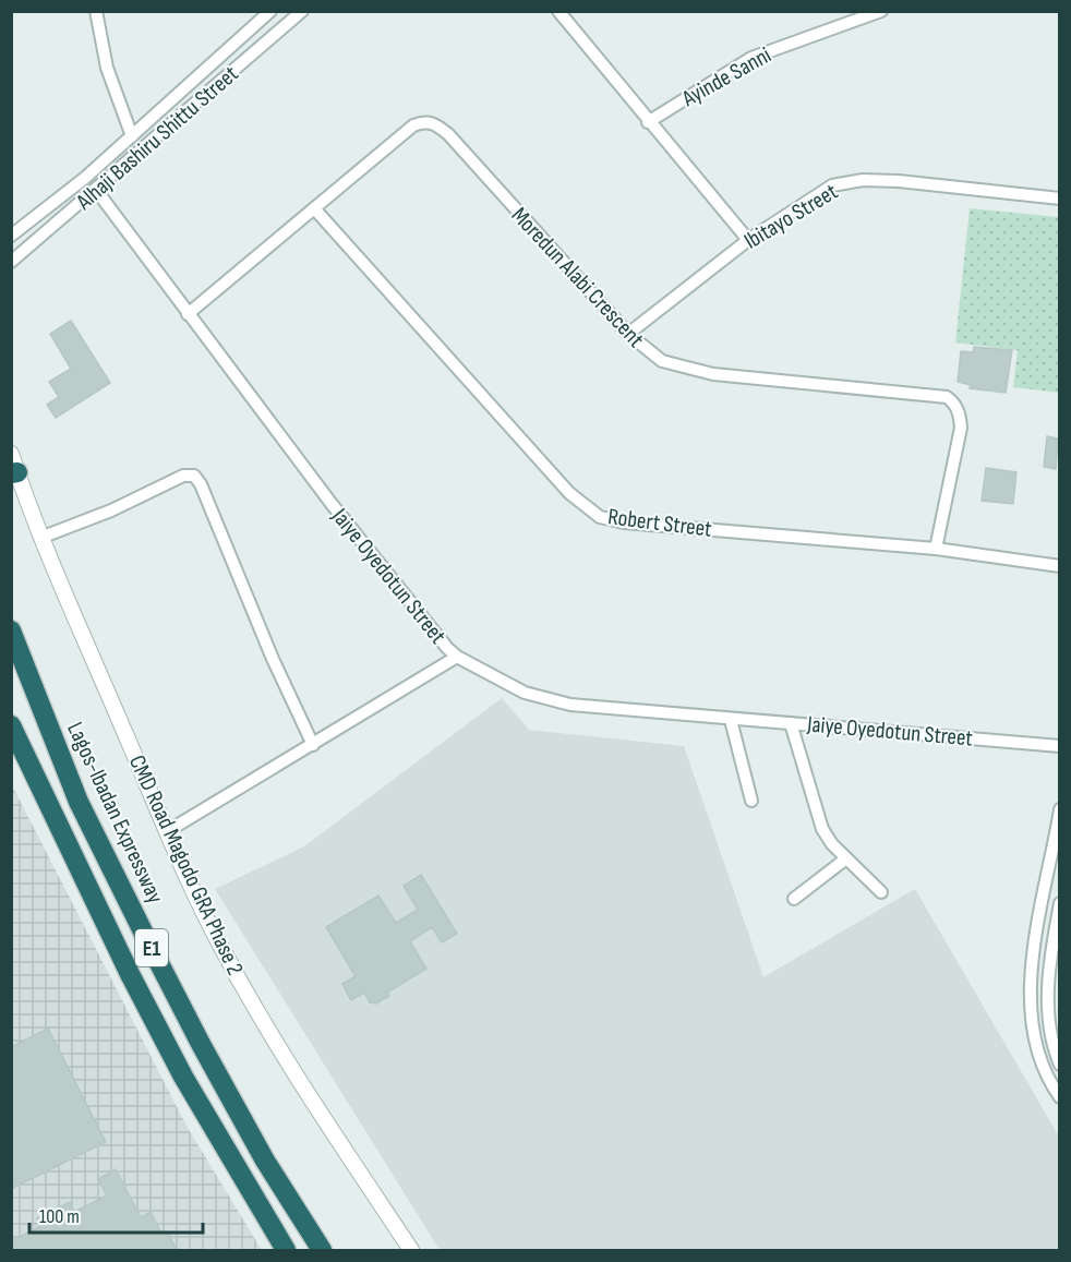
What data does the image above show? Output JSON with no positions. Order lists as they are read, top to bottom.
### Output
{
  "streets": {
    "highway": ["Lagos-Ibadan Expressway", "E1"],
    "street": [
      "Ayinde Sanni",
      "Alhaji Bashiru Shittu Street",
      "Ibitayo Street",
      "Moredun Alabi Crescent",
      "Robert Street",
      "Jaiye Oyedotun Street",
      "CMD Road Magodo GRA Phase 2"
    ]
  },
  "crossings": [
    ["Alhaji Bashiru Shittu Street", "Jaiye Oyedotun Street"],
    ["Ibitayo Street", "Moredun Alabi Crescent"],
    ["Moredun Alabi Crescent", "Robert Street"],
    ["Moredun Alabi Crescent", "Jaiye Oyedotun Street"]
  ],
  "scale_bar": "100 m"
}
